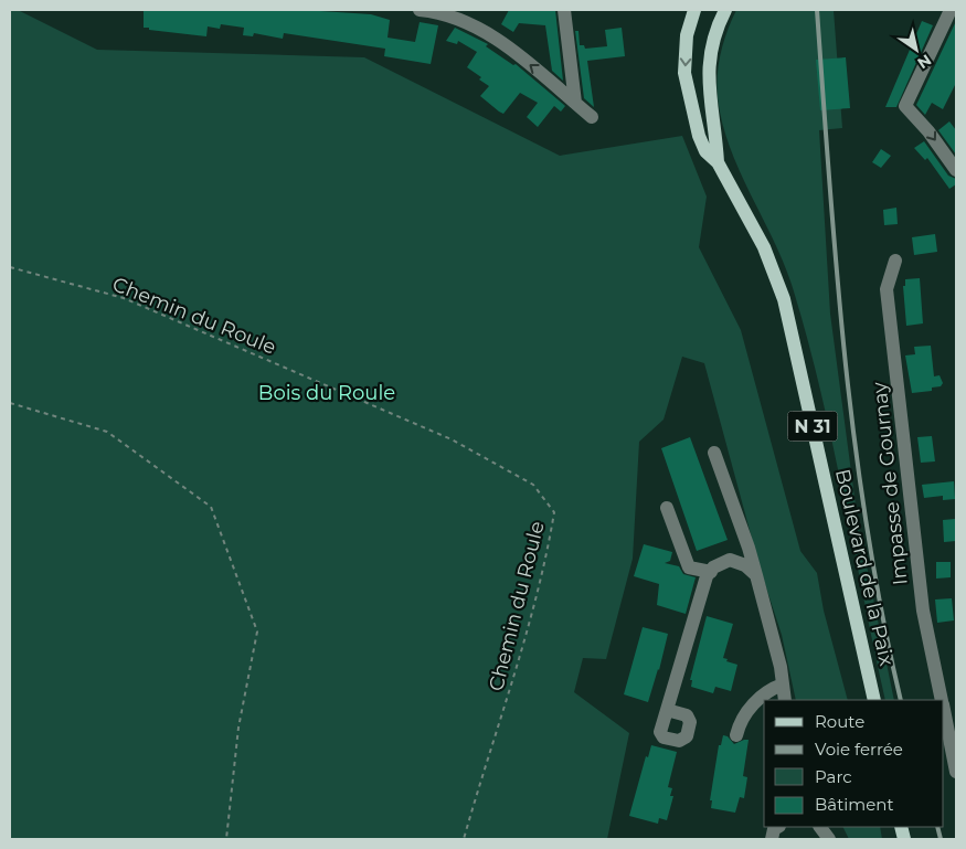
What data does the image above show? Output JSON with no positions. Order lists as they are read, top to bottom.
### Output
{
  "streets": {
    "main road": ["N 31", "Boulevard de la Paix"],
    "street": ["Impasse de Gournay"],
    "path": ["Chemin du Roule"]
  },
  "parks": ["Bois du Roule"],
  "legend": [
    "Route",
    "Voie ferrée",
    "Parc",
    "Bâtiment"
  ],
  "north": "bottom right"
}
